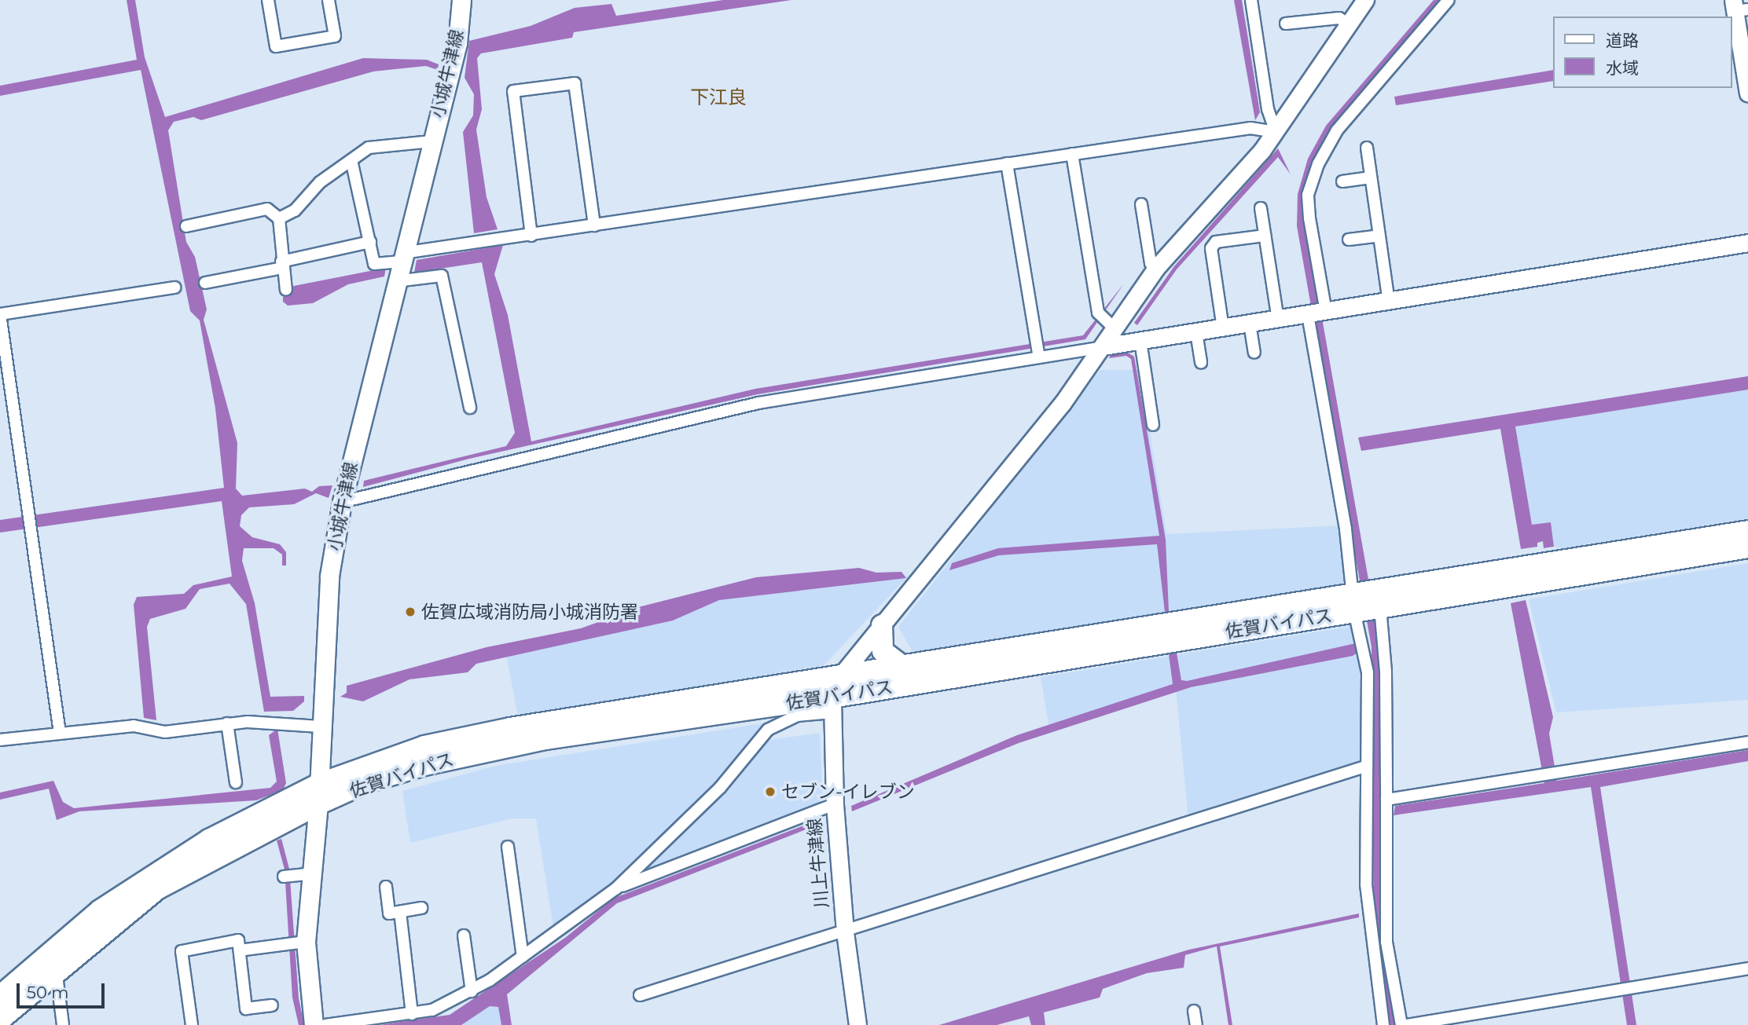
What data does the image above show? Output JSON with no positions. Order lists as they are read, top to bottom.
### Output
{
  "streets": {
    "highway": ["佐賀バイパス"],
    "main road": ["小城牛津線"],
    "street": ["川上牛津線"]
  },
  "crossings": [
    ["小城牛津線", "佐賀バイパス"],
    ["佐賀バイパス", "川上牛津線"]
  ],
  "districts": ["下江良"],
  "places": ["佐賀広域消防局小城消防署", "セブン-イレブン"],
  "legend": ["道路", "水域"],
  "scale_bar": "50 m"
}
